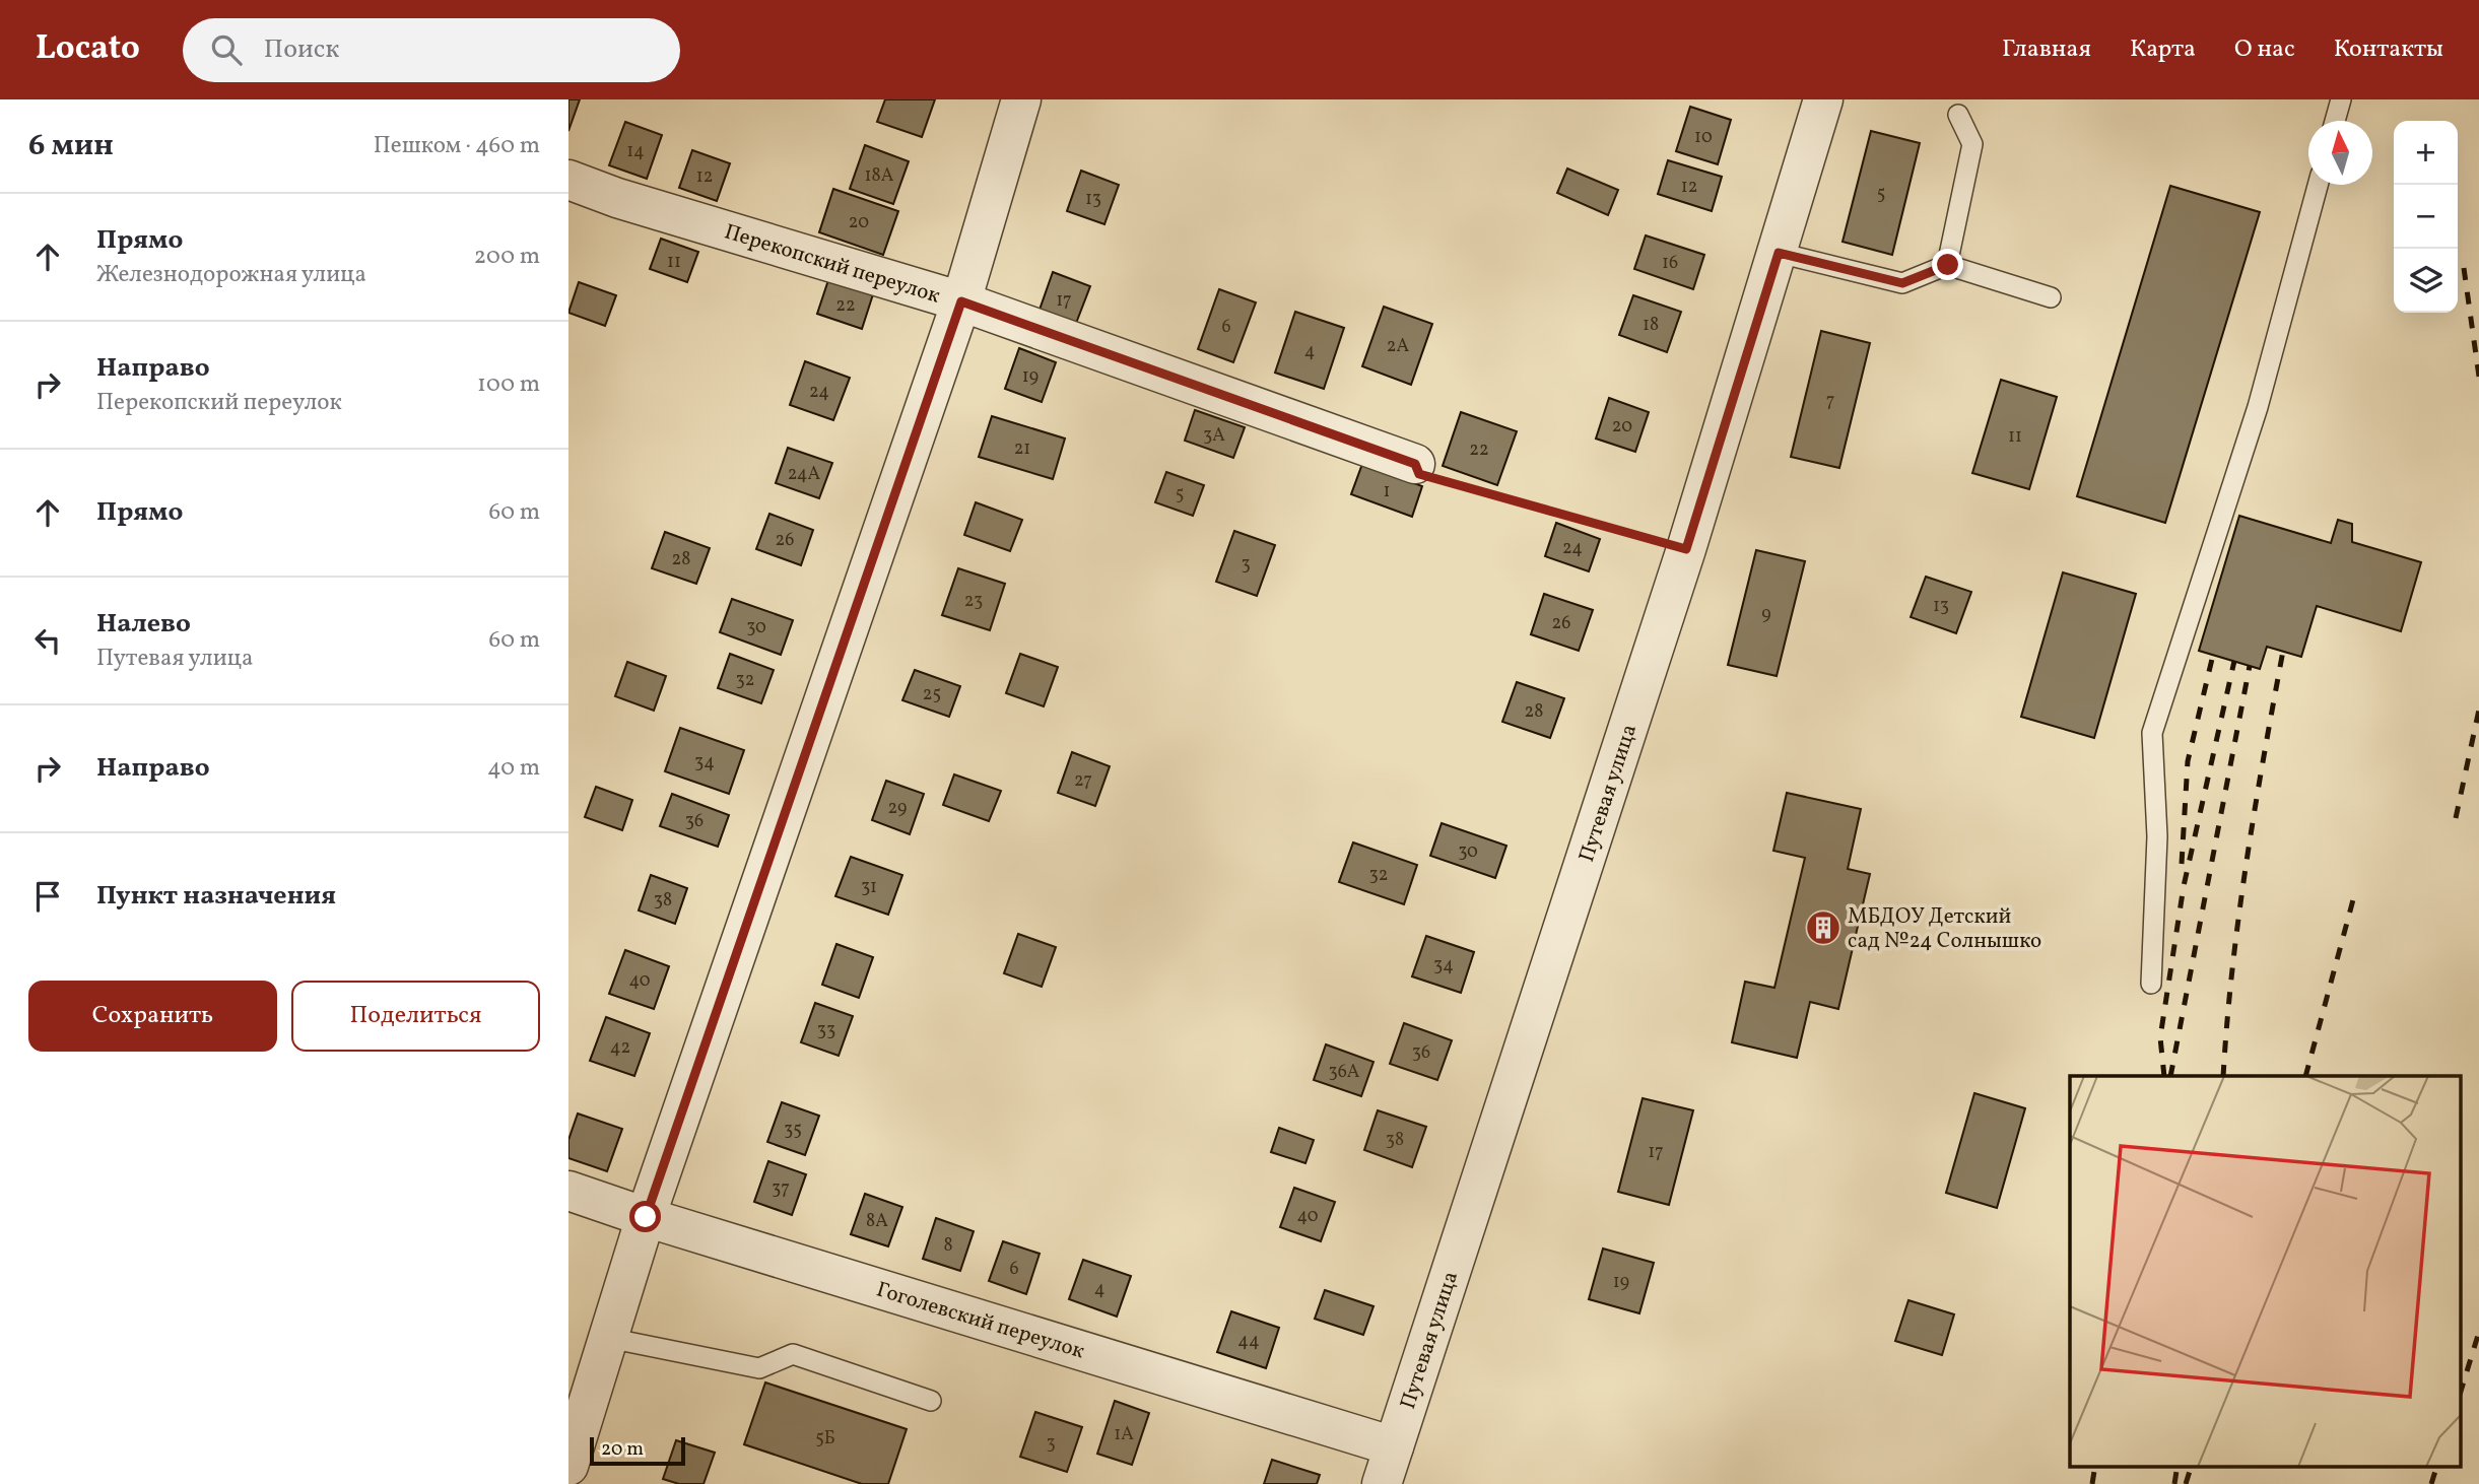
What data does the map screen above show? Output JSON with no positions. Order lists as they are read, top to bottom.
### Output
{
  "streets": {
    "street": ["Перекопский переулок", "Путевая улица", "Гоголевский переулок"]
  },
  "crossings": [
    ["Путевая улица", "Гоголевский переулок"]
  ],
  "places": {
    "building": ["МБДОУ Детский сад №24 Солнышко"]
  },
  "house_numbers": [
    "10",
    "14",
    "18А",
    "12",
    "12",
    "5",
    "13",
    "20",
    "11",
    "16",
    "17",
    "22",
    "18",
    "6",
    "2А",
    "4",
    "19",
    "24",
    "7",
    "20",
    "3А",
    "11",
    "21",
    "22",
    "24А",
    "1",
    "5",
    "26",
    "24",
    "28",
    "3",
    "23",
    "13",
    "9",
    "26",
    "30",
    "32",
    "25",
    "28",
    "34",
    "27",
    "29",
    "36",
    "30",
    "32",
    "31",
    "38",
    "34",
    "40",
    "33",
    "42",
    "36",
    "36А",
    "35",
    "38",
    "17",
    "37",
    "40",
    "8А",
    "8",
    "6",
    "19",
    "4",
    "44",
    "1А",
    "5Б",
    "3"
  ],
  "scale_bar": "20 m",
  "north": "top",
  "page": {
    "header": "Locato",
    "search": "Поиск",
    "nav": [
      "Главная",
      "Карта",
      "О нас",
      "Контакты"
    ],
    "heading": ["6 мин", "Пешком · 460 m"],
    "map_buttons": ["+", "−"],
    "list": [
      ["Прямо", "Железнодорожная улица", "200 m"],
      ["Направо", "Перекопский переулок", "100 m"],
      ["Прямо", "60 m"],
      ["Налево", "Путевая улица", "60 m"],
      ["Направо", "40 m"],
      "Пункт назначения"
    ],
    "buttons": ["Сохранить", "Поделиться"],
    "scale": "20 m"
  }
}
